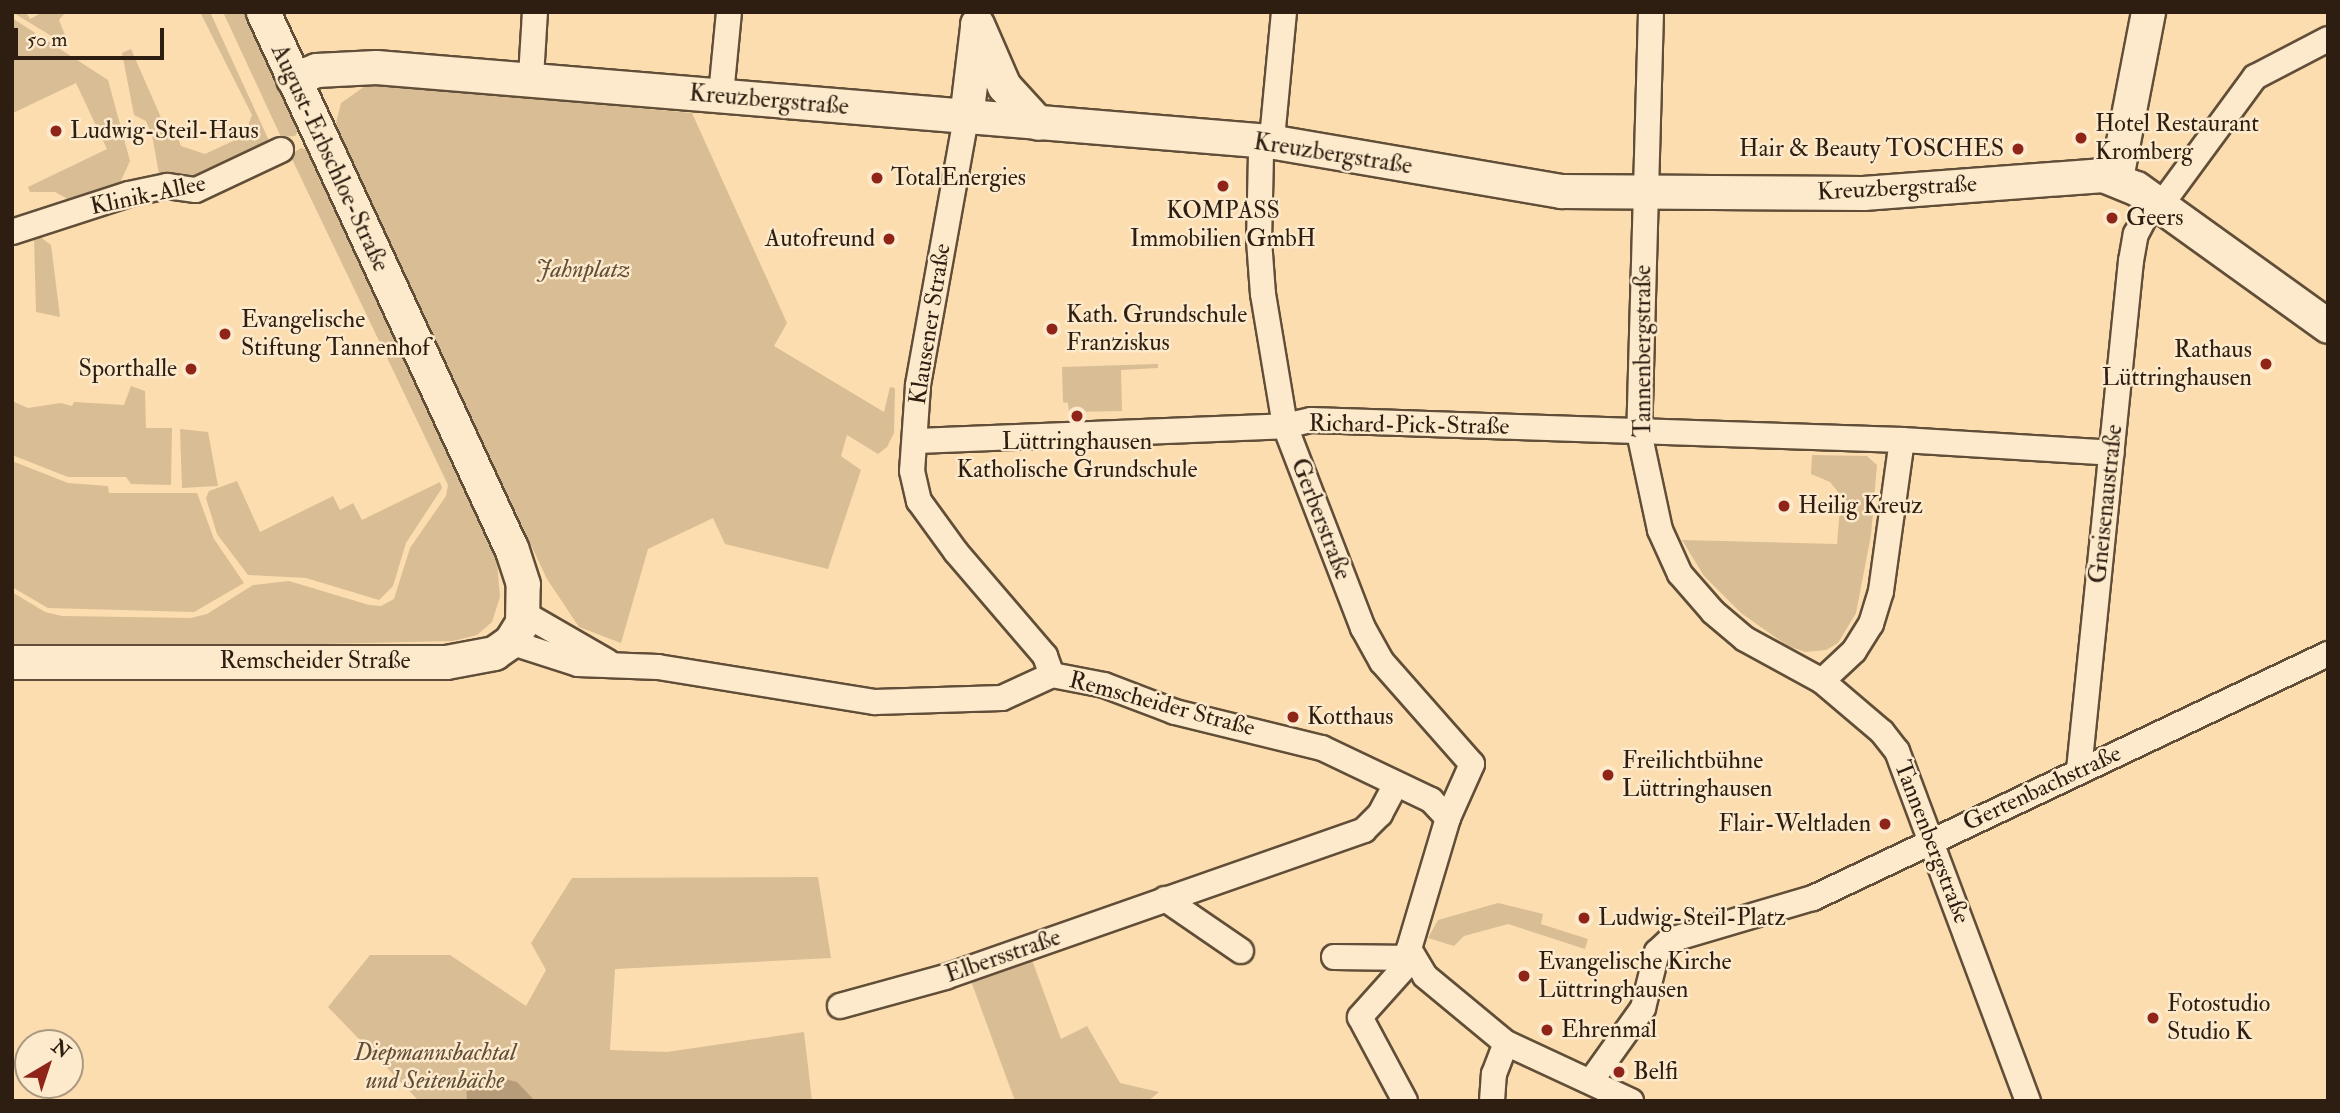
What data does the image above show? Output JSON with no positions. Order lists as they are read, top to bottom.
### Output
{
  "streets": {
    "main road": [
      "Kreuzbergstraße",
      "August-Erbschloe-Straße",
      "Klausener Straße",
      "Remscheider Straße"
    ],
    "street": [
      "Klinik-Allee",
      "Tannenbergstraße",
      "Richard-Pick-Straße",
      "Gneisenaustraße",
      "Gerberstraße",
      "Gertenbachstraße",
      "Elbersstraße"
    ]
  },
  "crossings": [
    ["Kreuzbergstraße", "August-Erbschloe-Straße"],
    ["Kreuzbergstraße", "Klausener Straße"],
    ["Kreuzbergstraße", "Tannenbergstraße"],
    ["Kreuzbergstraße", "Gneisenaustraße"],
    ["Kreuzbergstraße", "Gerberstraße"],
    ["August-Erbschloe-Straße", "Remscheider Straße"],
    ["Klausener Straße", "Richard-Pick-Straße"],
    ["Klausener Straße", "Remscheider Straße"],
    ["Tannenbergstraße", "Richard-Pick-Straße"],
    ["Tannenbergstraße", "Gertenbachstraße"],
    ["Richard-Pick-Straße", "Gneisenaustraße"],
    ["Richard-Pick-Straße", "Gerberstraße"],
    ["Gneisenaustraße", "Gertenbachstraße"],
    ["Gerberstraße", "Remscheider Straße"],
    ["Remscheider Straße", "Elbersstraße"]
  ],
  "parks": ["Jahnplatz", "Diepmannsbachtal und Seitenbäche"],
  "places": [
    "Ludwig-Steil-Haus",
    "Hotel Restaurant Kromberg",
    "Hair & Beauty TOSCHES",
    "TotalEnergies",
    "KOMPASS Immobilien GmbH",
    "Geers",
    "Autofreund",
    "Kath. Grundschule Franziskus",
    "Evangelische Stiftung Tannenhof",
    "Rathaus Lüttringhausen",
    "Sporthalle",
    "Lüttringhausen Katholische Grundschule",
    "Heilig Kreuz",
    "Kotthaus",
    "Freilichtbühne Lüttringhausen",
    "Flair-Weltladen",
    "Ludwig-Steil-Platz",
    "Evangelische Kirche Lüttringhausen",
    "Fotostudio Studio K",
    "Ehrenmal",
    "Belfi"
  ],
  "scale_bar": "50 m",
  "north": "top right"
}
